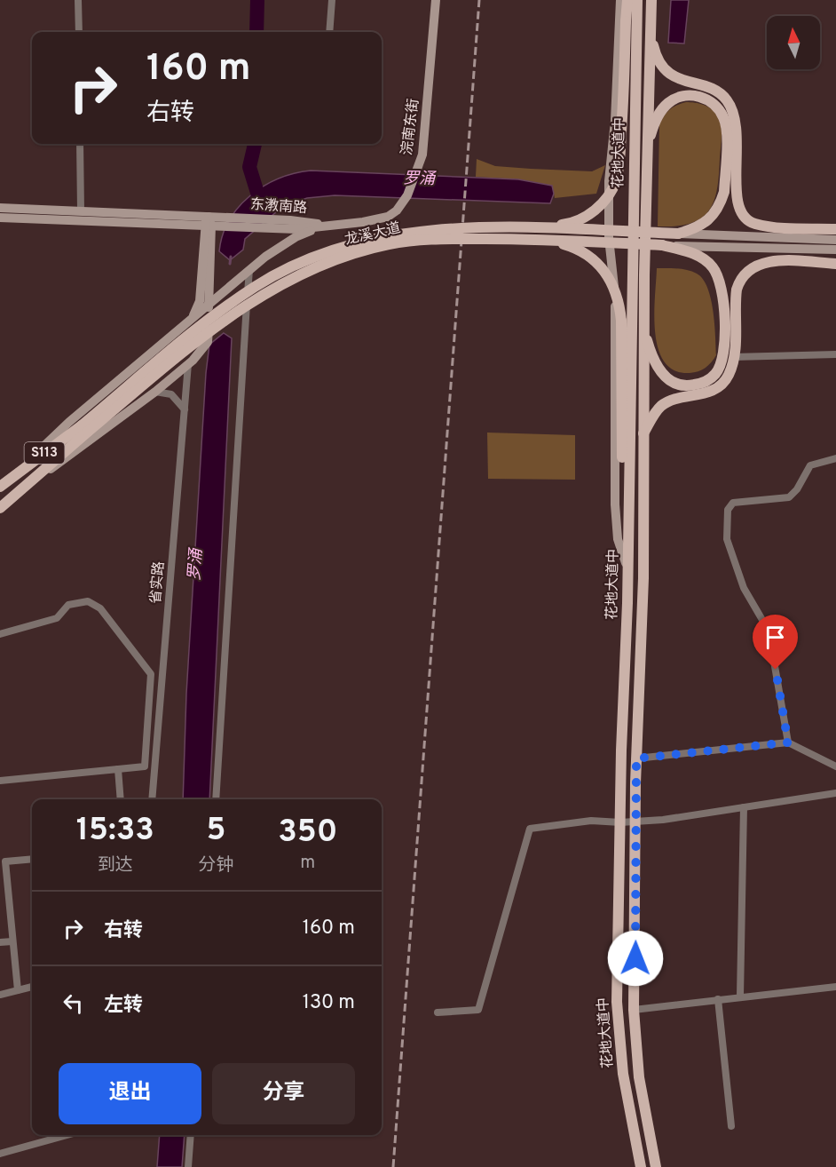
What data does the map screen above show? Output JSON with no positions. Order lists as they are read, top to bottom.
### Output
{
  "streets": {
    "main road": ["花地大道中", "龙溪大道", "S113"],
    "street": ["浣南东街", "东漖南路", "省实路"]
  },
  "crossings": [
    ["浣南东街", "东漖南路"]
  ],
  "water": ["罗涌"],
  "north": "top",
  "page": {
    "turn": ["160 m", "右转"],
    "eta": [
      "15:33",
      "到达",
      "5",
      "分钟",
      "350",
      "m"
    ],
    "list": [
      {
        "name": "右转",
        "value": "160 m"
      },
      {
        "name": "左转",
        "value": "130 m"
      }
    ],
    "buttons": ["退出", "分享"]
  }
}
